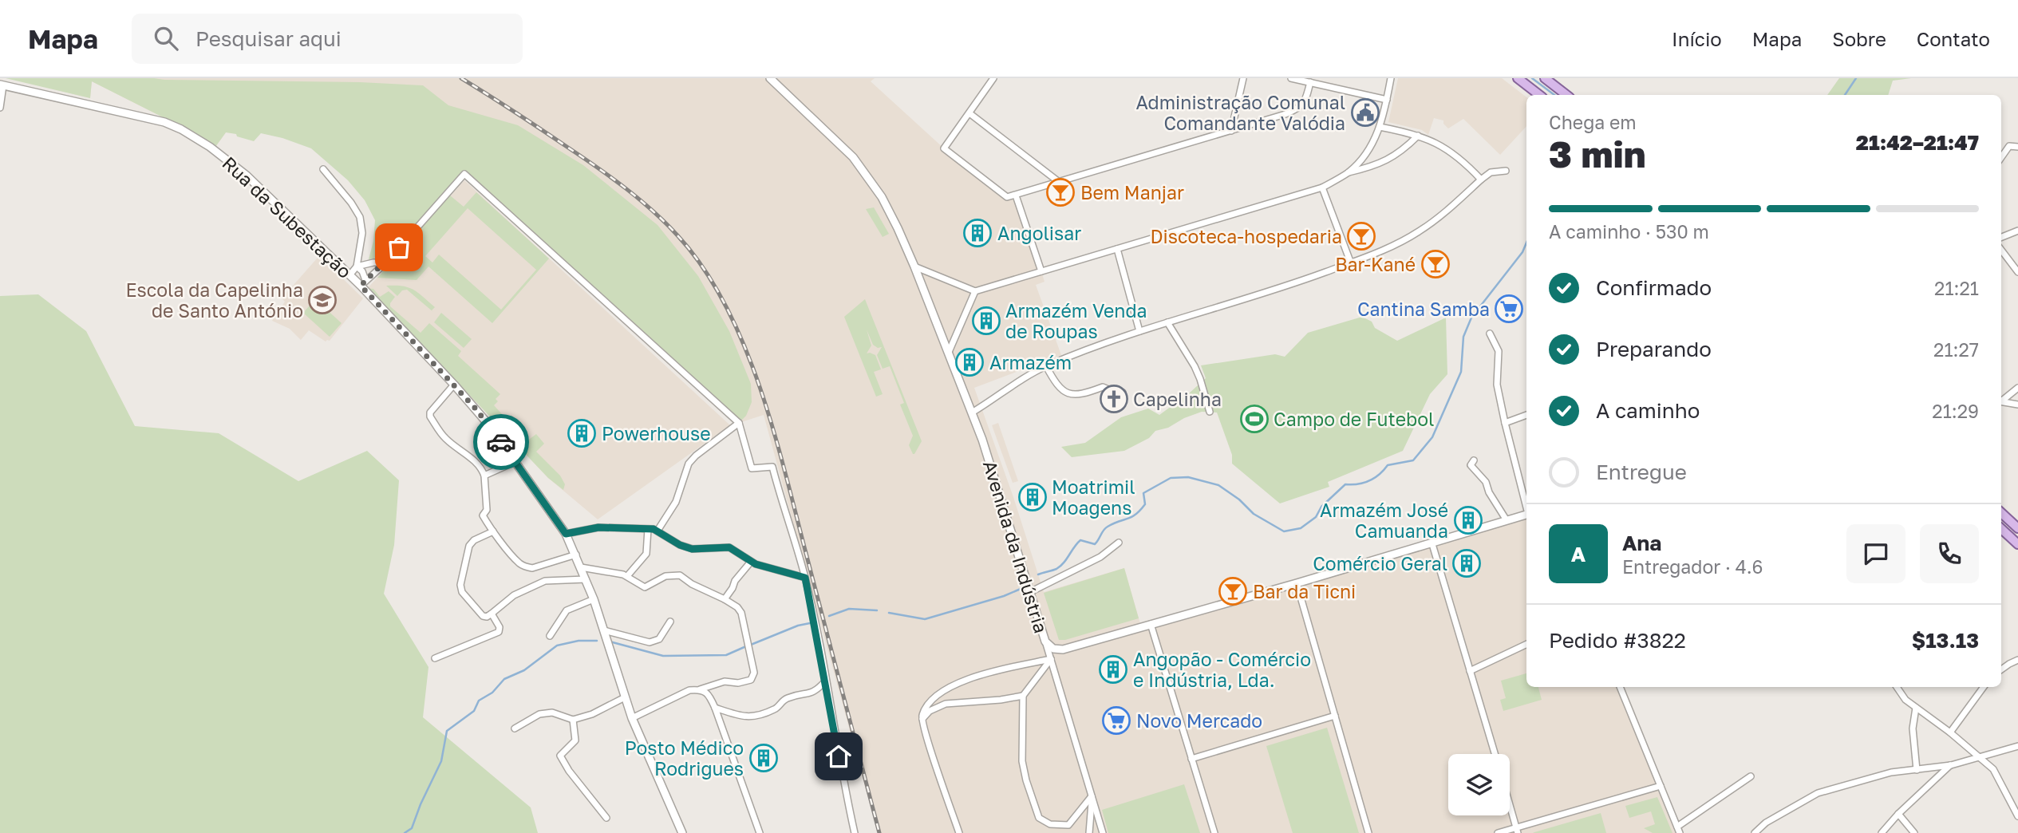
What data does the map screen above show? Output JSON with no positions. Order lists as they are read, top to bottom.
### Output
{
  "streets": {
    "street": ["Rua da Subestação", "Avenida da Indústria"]
  },
  "places": {
    "public building": ["Administração Comunal Comandante Valódia"],
    "bar": [
      "Bem Manjar",
      "Discoteca-hospedaria",
      "Bar-Kané",
      "Bar da Ticni"
    ],
    "building": [
      "Angolisar",
      "Armazém Venda de Roupas",
      "Armazém",
      "Powerhouse",
      "Moatrimil Moagens",
      "Armazém José Camuanda",
      "Comércio Geral",
      "Angopão - Comércio e Indústria, Lda.",
      "Posto Médico Rodrigues"
    ],
    "school or university": ["Escola da Capelinha de Santo António"],
    "supermarket": ["Cantina Samba", "Novo Mercado"],
    "church": ["Capelinha"],
    "sports": ["Campo de Futebol"]
  },
  "page": {
    "header": "Mapa",
    "search": "Pesquisar aqui",
    "nav": [
      "Início",
      "Mapa",
      "Sobre",
      "Contato"
    ],
    "heading": ["3 min", "Chega em", "21:42–21:47"],
    "panel": [
      "Ana",
      "Entregador · 4.6",
      "Pedido #3822",
      "$13.13"
    ],
    "bar": "A caminho · 530 m",
    "list": [
      ["Confirmado", "21:21"],
      ["Preparando", "21:27"],
      ["A caminho", "21:29"],
      "Entregue"
    ],
    "round": "A"
  }
}
